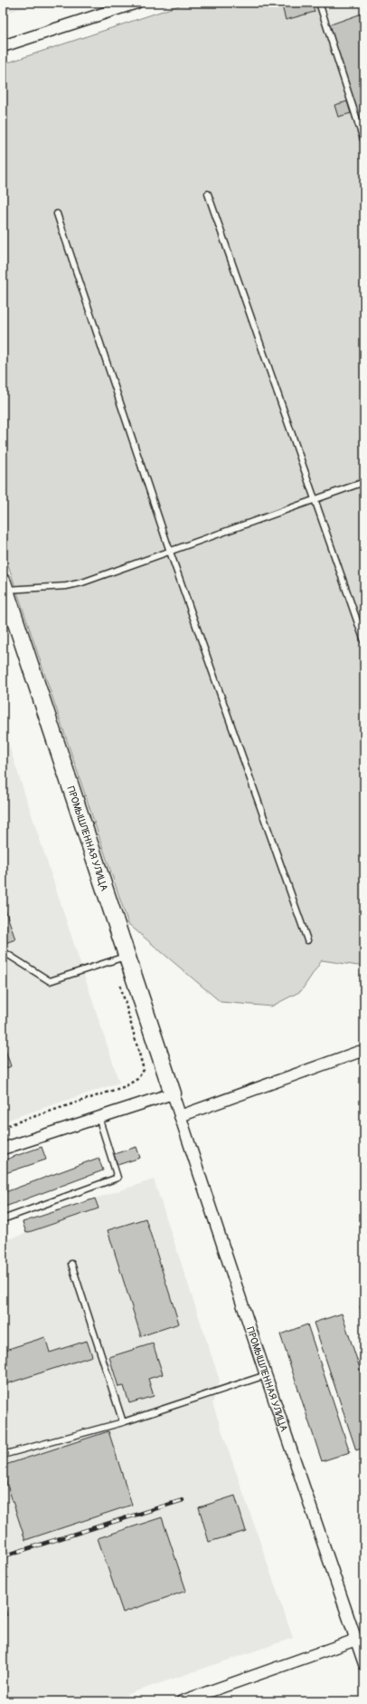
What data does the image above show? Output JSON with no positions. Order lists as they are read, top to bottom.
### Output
{
  "streets": {
    "street": ["ПРОМЫШЛЕННАЯ УЛИЦА"]
  }
}
